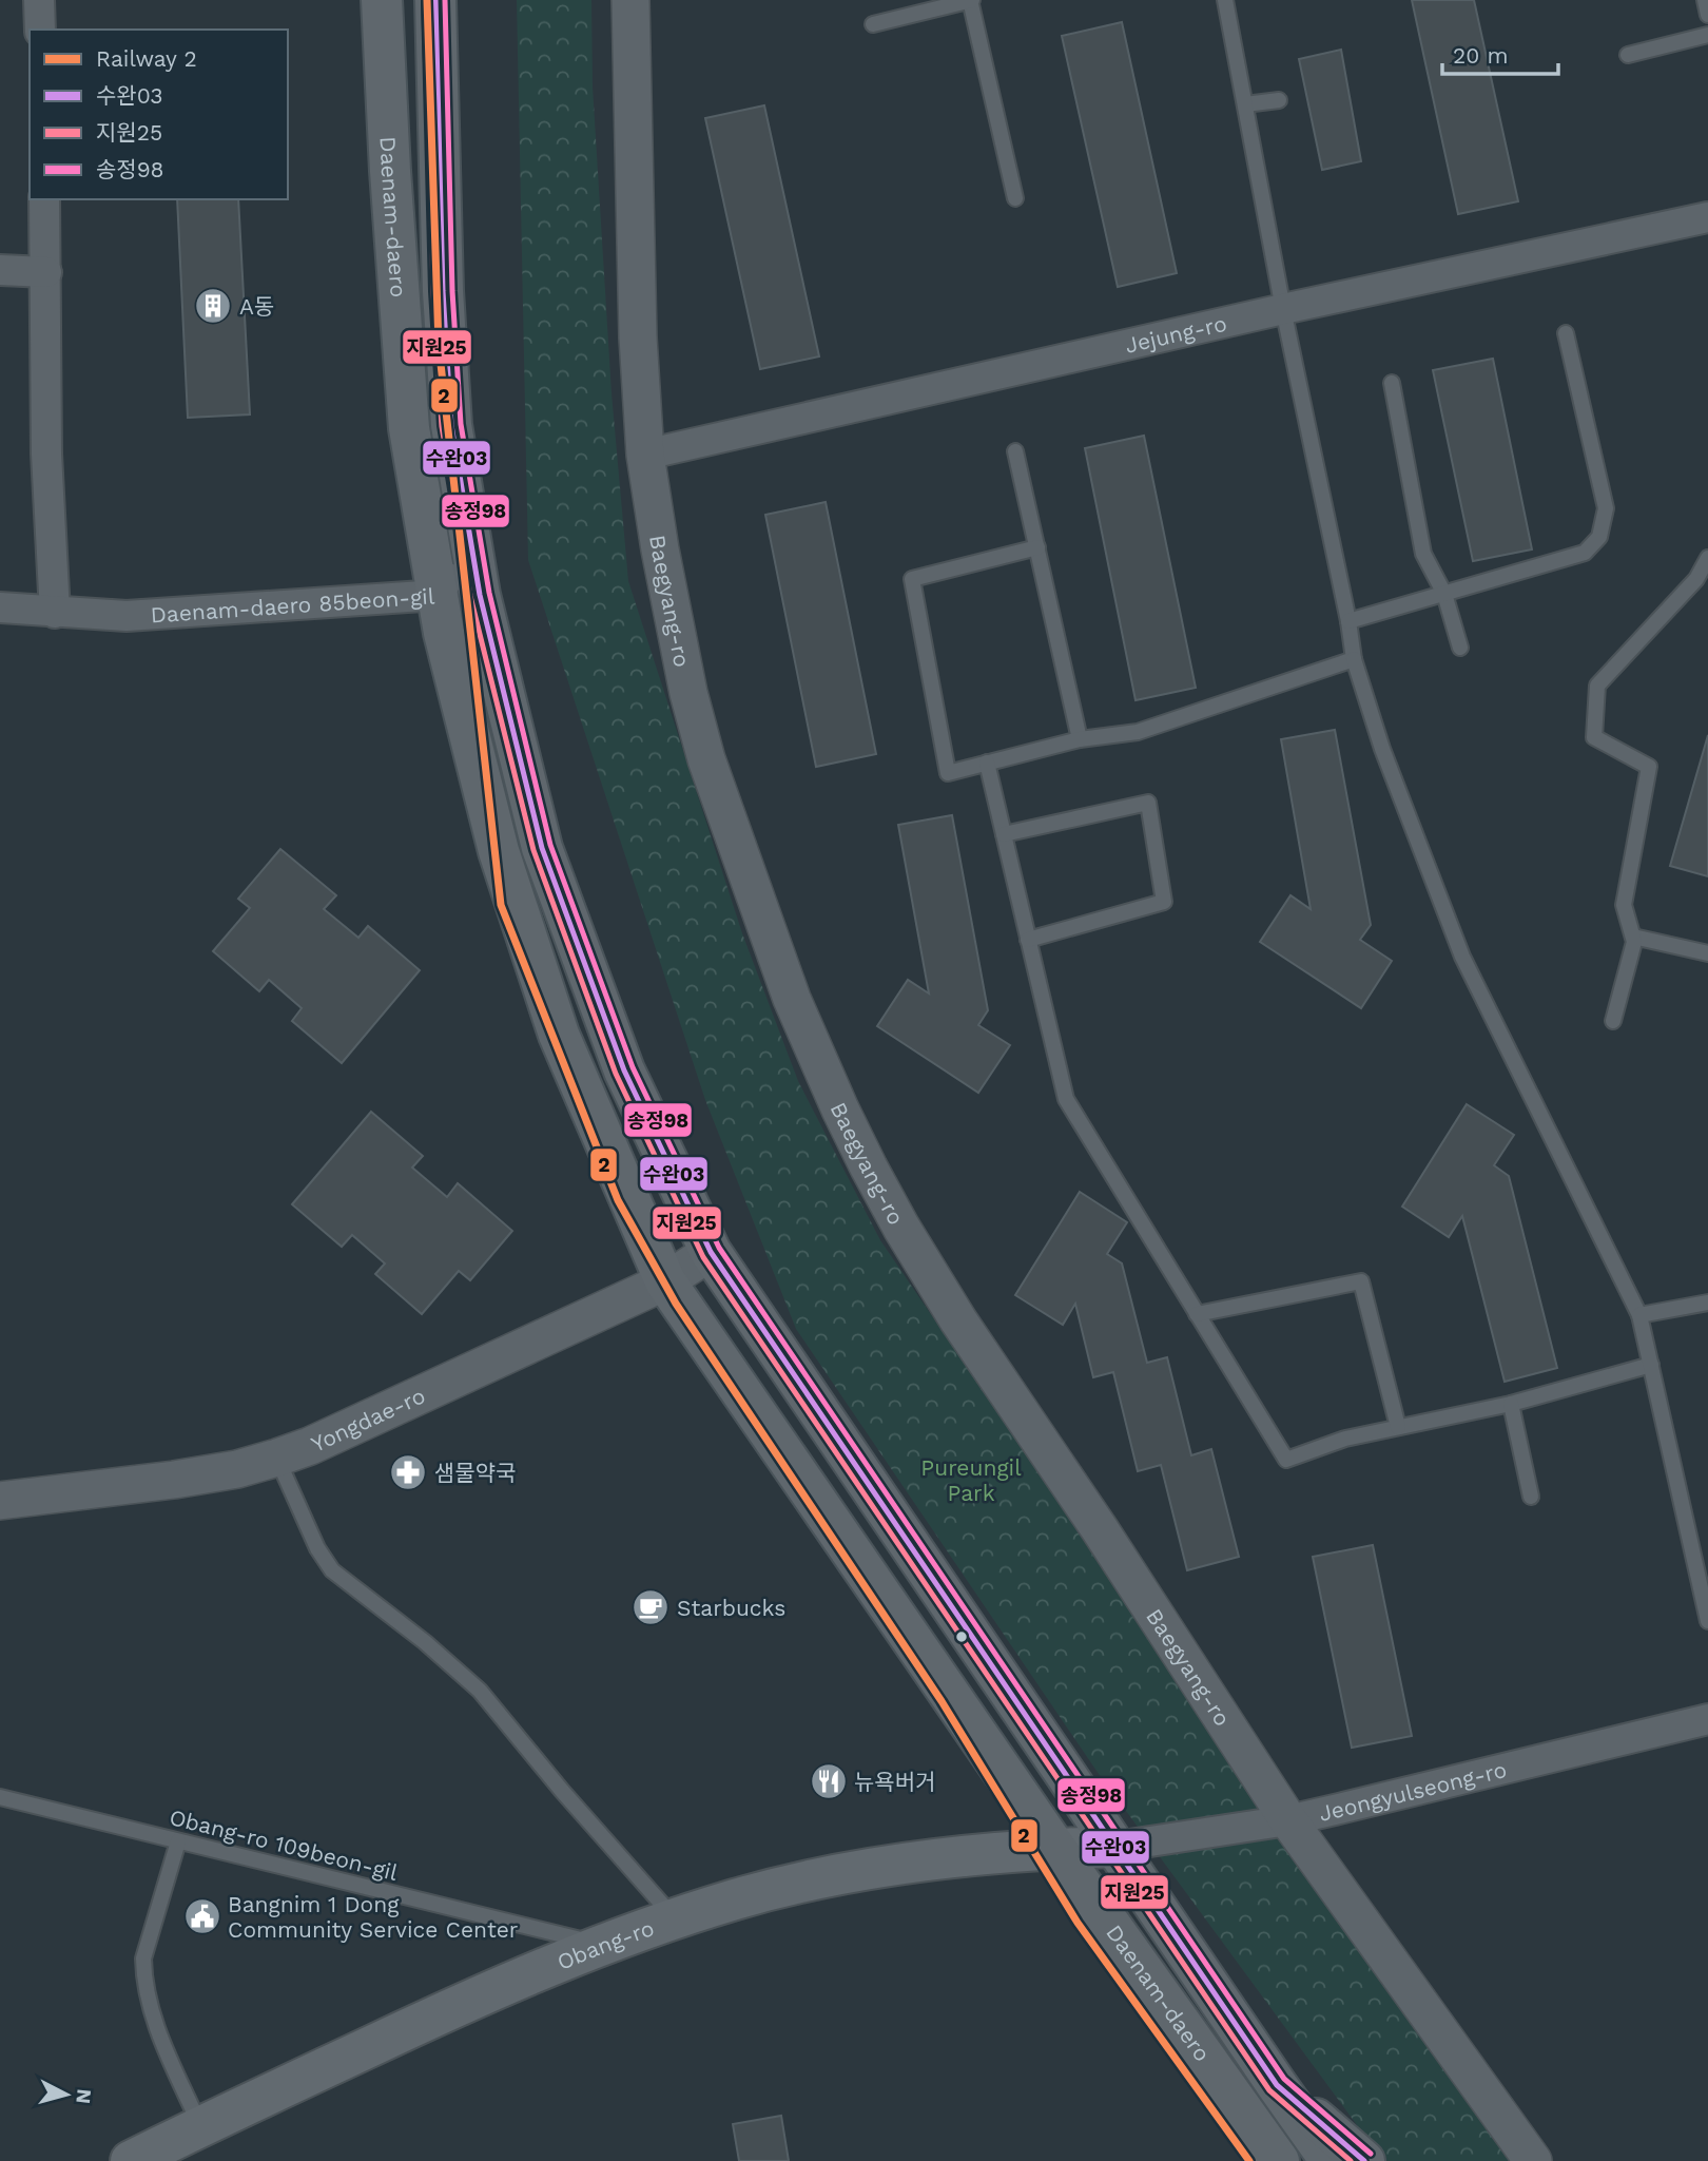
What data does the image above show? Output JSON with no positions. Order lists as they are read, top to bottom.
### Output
{
  "streets": {
    "main road": ["Daenam-daero", "Obang-ro"],
    "street": [
      "Jejung-ro",
      "Baegyang-ro",
      "Daenam-daero 85beon-gil",
      "Yongdae-ro",
      "Jeongyulseong-ro"
    ],
    "lane": ["Obang-ro 109beon-gil"]
  },
  "crossings": [
    ["Daenam-daero", "Daenam-daero 85beon-gil"],
    ["Daenam-daero", "Yongdae-ro"],
    ["Daenam-daero", "Jeongyulseong-ro"],
    ["Daenam-daero", "Obang-ro"],
    ["Jejung-ro", "Baegyang-ro"],
    ["Baegyang-ro", "Jeongyulseong-ro"],
    ["Jeongyulseong-ro", "Obang-ro"],
    ["Obang-ro 109beon-gil", "Obang-ro"]
  ],
  "parks": ["Pureungil Park"],
  "places": {
    "building": ["A동"],
    "pharmacy": ["샘물약국"],
    "cafe": ["Starbucks"],
    "restaurant": ["뉴욕버거"],
    "public building": ["Bangnim 1 Dong Community Service Center"]
  },
  "lines": [
    "rail line 2",
    "transit line 수완03",
    "transit line 지원25",
    "transit line 송정98"
  ],
  "legend": [
    "Railway 2",
    "수완03",
    "지원25",
    "송정98"
  ],
  "scale_bar": "20 m",
  "north": "right"
}
